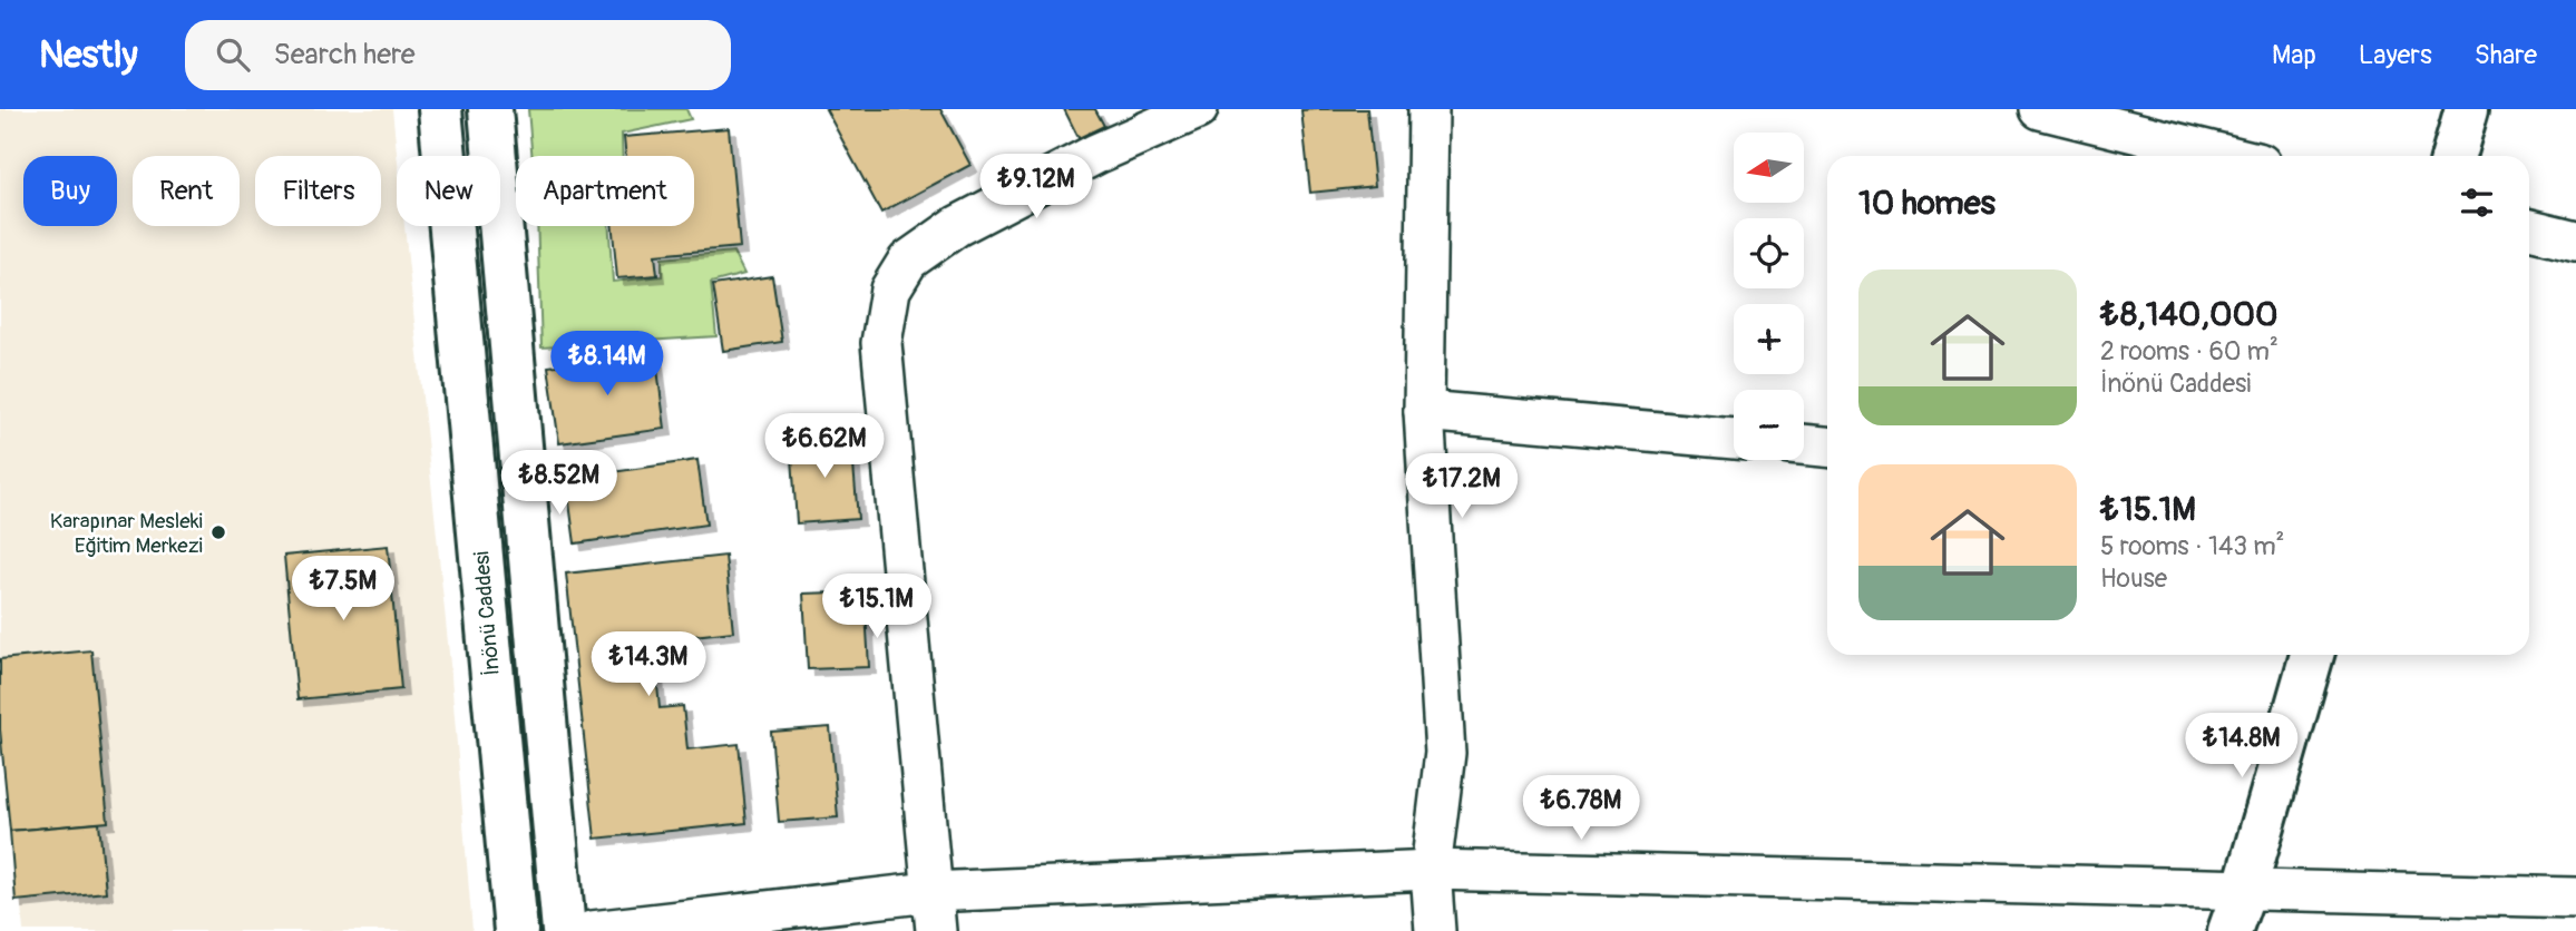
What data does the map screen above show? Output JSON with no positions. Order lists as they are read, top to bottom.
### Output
{
  "streets": {
    "main road": ["İnönü Caddesi"]
  },
  "places": ["Karapınar Mesleki Eğitim Merkezi"],
  "north": "left",
  "page": {
    "header": "Nestly",
    "search": "Search here",
    "nav": ["Map", "Layers", "Share"],
    "map_buttons": ["+", "−"],
    "price": [
      "₺9.12M",
      "₺8.14M",
      "₺6.62M",
      "₺8.52M",
      "₺17.2M",
      "₺7.5M",
      "₺15.1M",
      "₺14.3M",
      "₺14.8M",
      "₺6.78M"
    ],
    "chip": [
      "Buy",
      "Rent",
      "Filters",
      "New",
      "Apartment"
    ],
    "heading": "10 homes",
    "list": [
      {
        "name": "₺8,140,000",
        "note": "2 rooms · 60 m² · İnönü Caddesi"
      },
      {
        "name": "₺15.1M",
        "note": "5 rooms · 143 m² · House"
      }
    ]
  }
}
